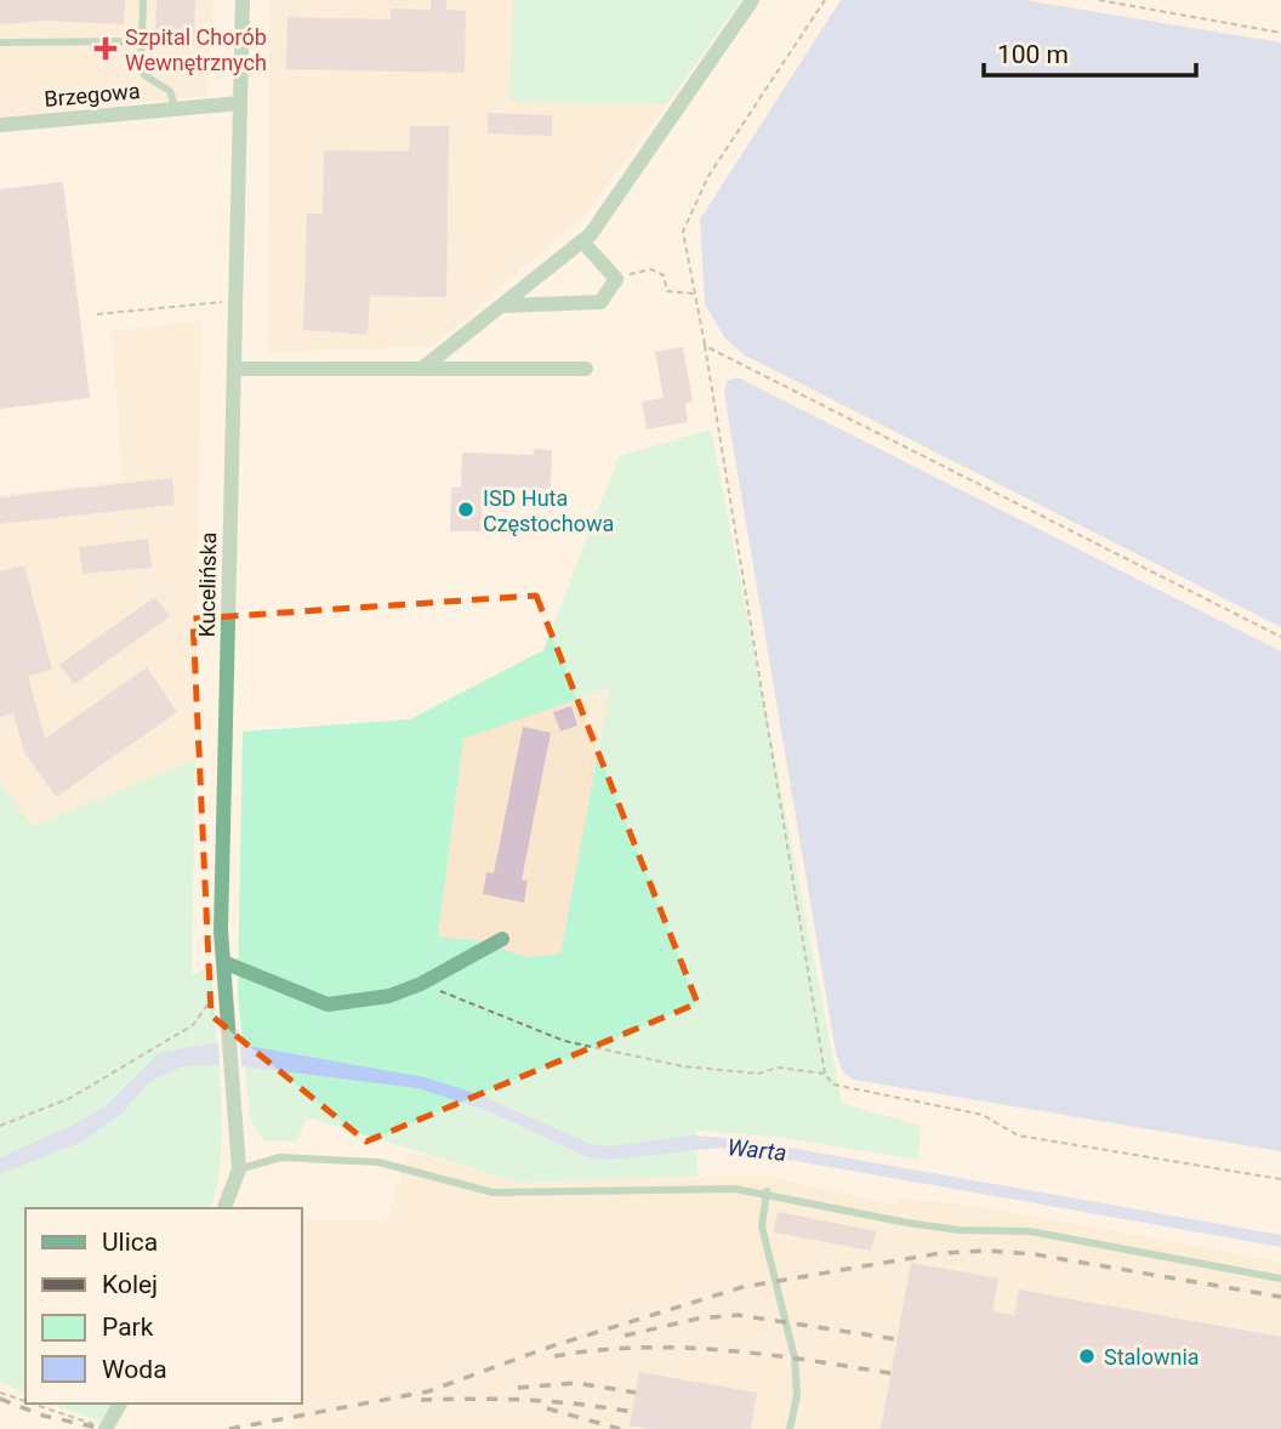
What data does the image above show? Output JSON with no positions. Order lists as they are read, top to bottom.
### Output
{
  "streets": {
    "street": ["Brzegowa", "Kucelińska"]
  },
  "crossings": [
    ["Brzegowa", "Kucelińska"]
  ],
  "water": ["Warta"],
  "places": {
    "health": ["Szpital Chorób Wewnętrznych"],
    "other": ["ISD Huta Częstochowa", "Stalownia"]
  },
  "legend": [
    "Ulica",
    "Kolej",
    "Park",
    "Woda"
  ],
  "scale_bar": "100 m"
}
